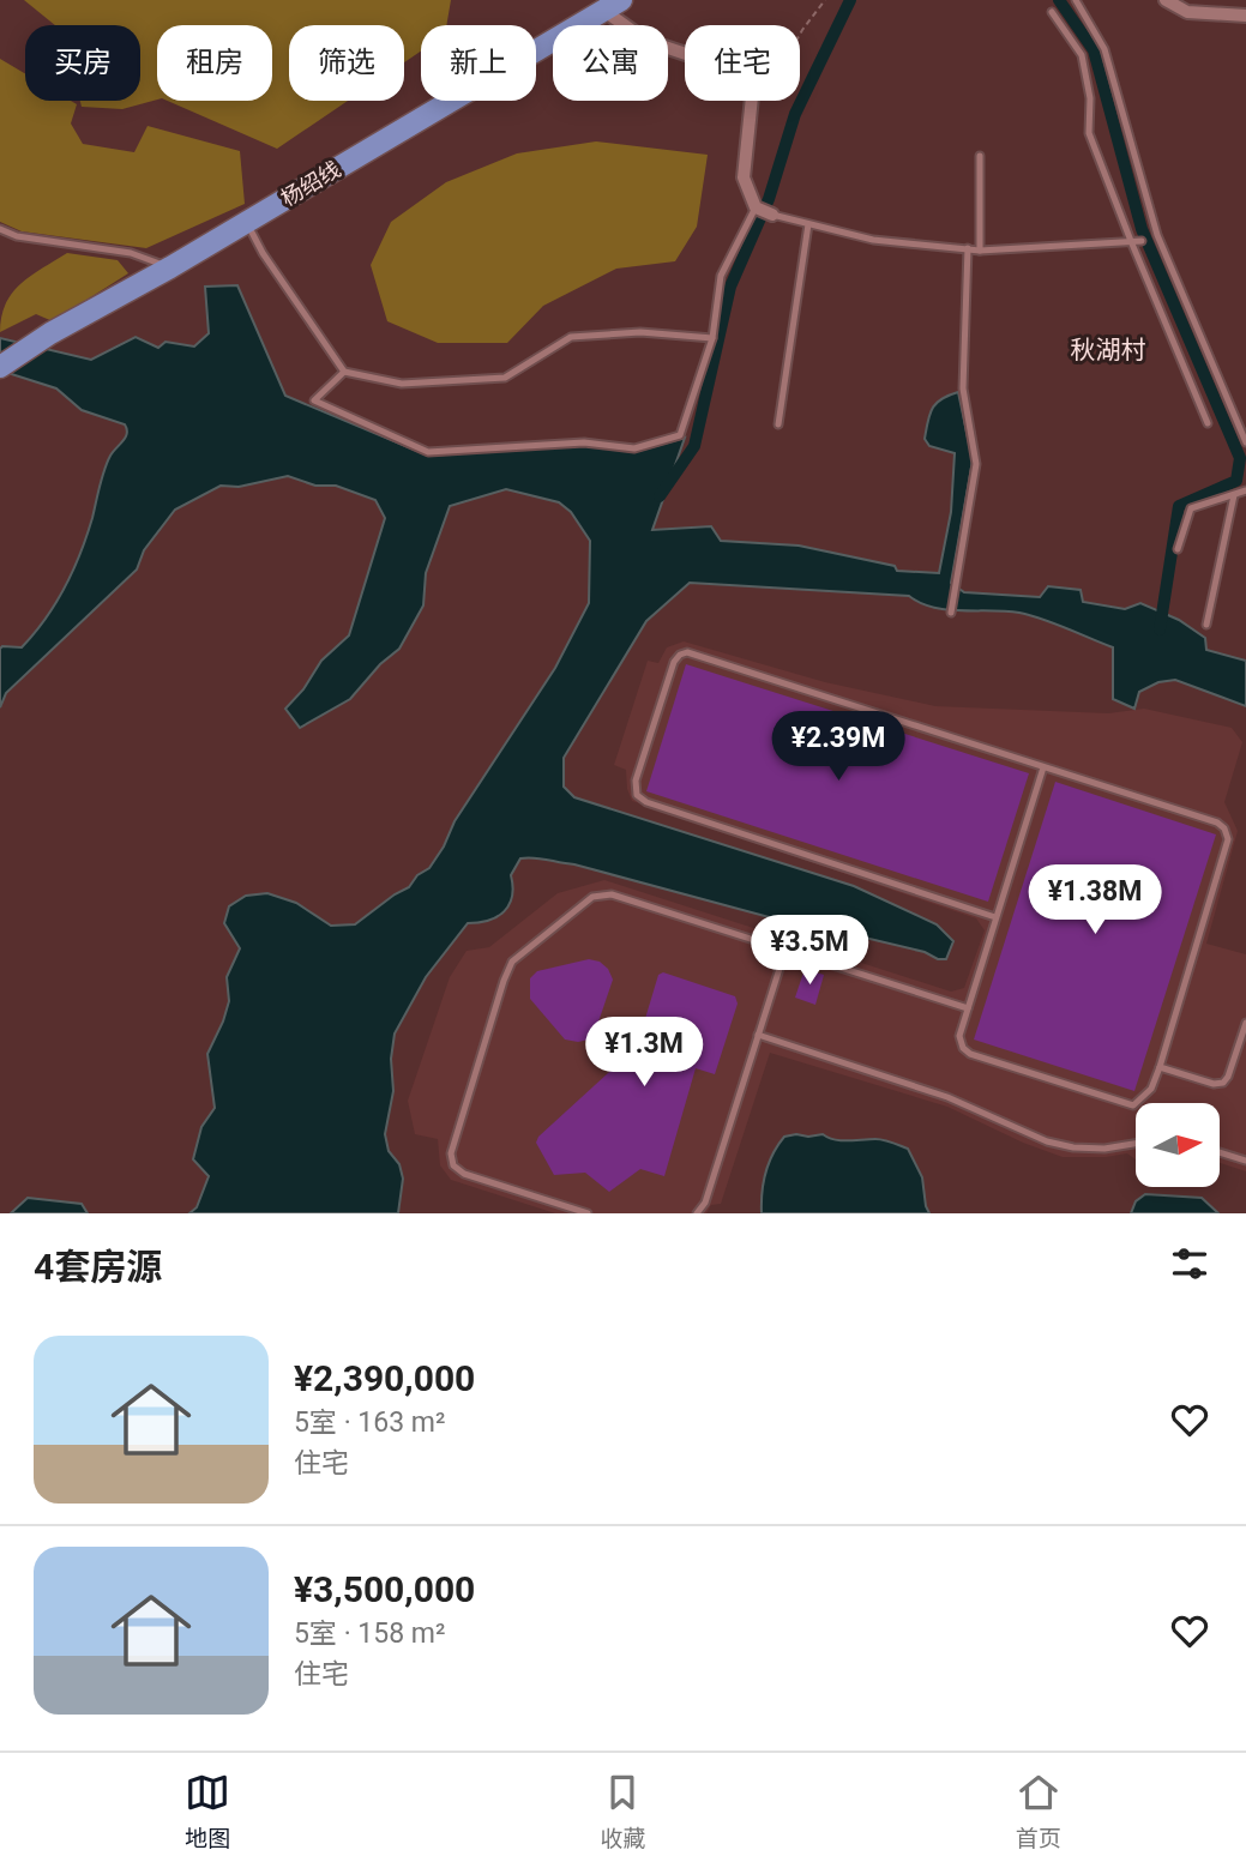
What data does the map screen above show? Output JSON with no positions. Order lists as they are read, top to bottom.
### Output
{
  "streets": {
    "main road": ["杨绍线"]
  },
  "districts": ["秋湖村"],
  "north": "right",
  "page": {
    "chip": [
      "买房",
      "租房",
      "筛选",
      "新上",
      "公寓",
      "住宅"
    ],
    "price": [
      "¥2.39M",
      "¥1.38M",
      "¥3.5M",
      "¥1.3M"
    ],
    "heading": "4套房源",
    "list": [
      {
        "name": "¥2,390,000",
        "note": "5室 · 163 m² · 住宅"
      },
      {
        "name": "¥3,500,000",
        "note": "5室 · 158 m² · 住宅"
      }
    ],
    "tabs": ["地图", "收藏", "首页"]
  }
}
